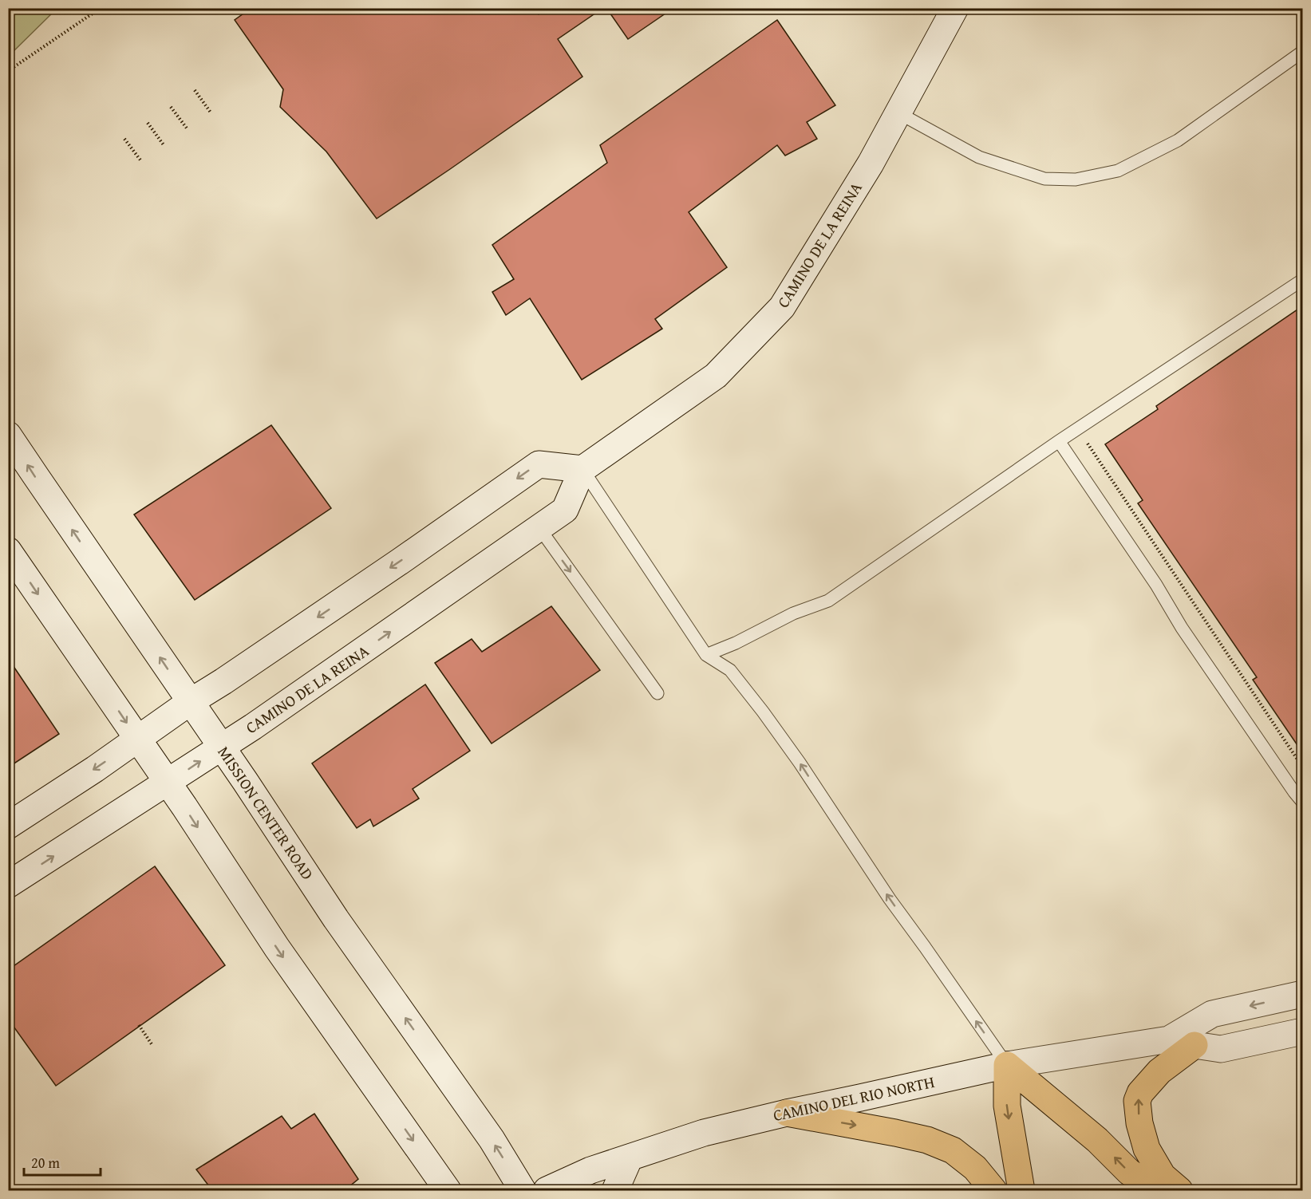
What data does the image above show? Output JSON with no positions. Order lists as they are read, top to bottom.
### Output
{
  "streets": {
    "main road": ["CAMINO DE LA REINA", "MISSION CENTER ROAD", "CAMINO DEL RIO NORTH"]
  },
  "crossings": [
    ["CAMINO DE LA REINA", "MISSION CENTER ROAD"]
  ],
  "scale_bar": "20 m"
}
